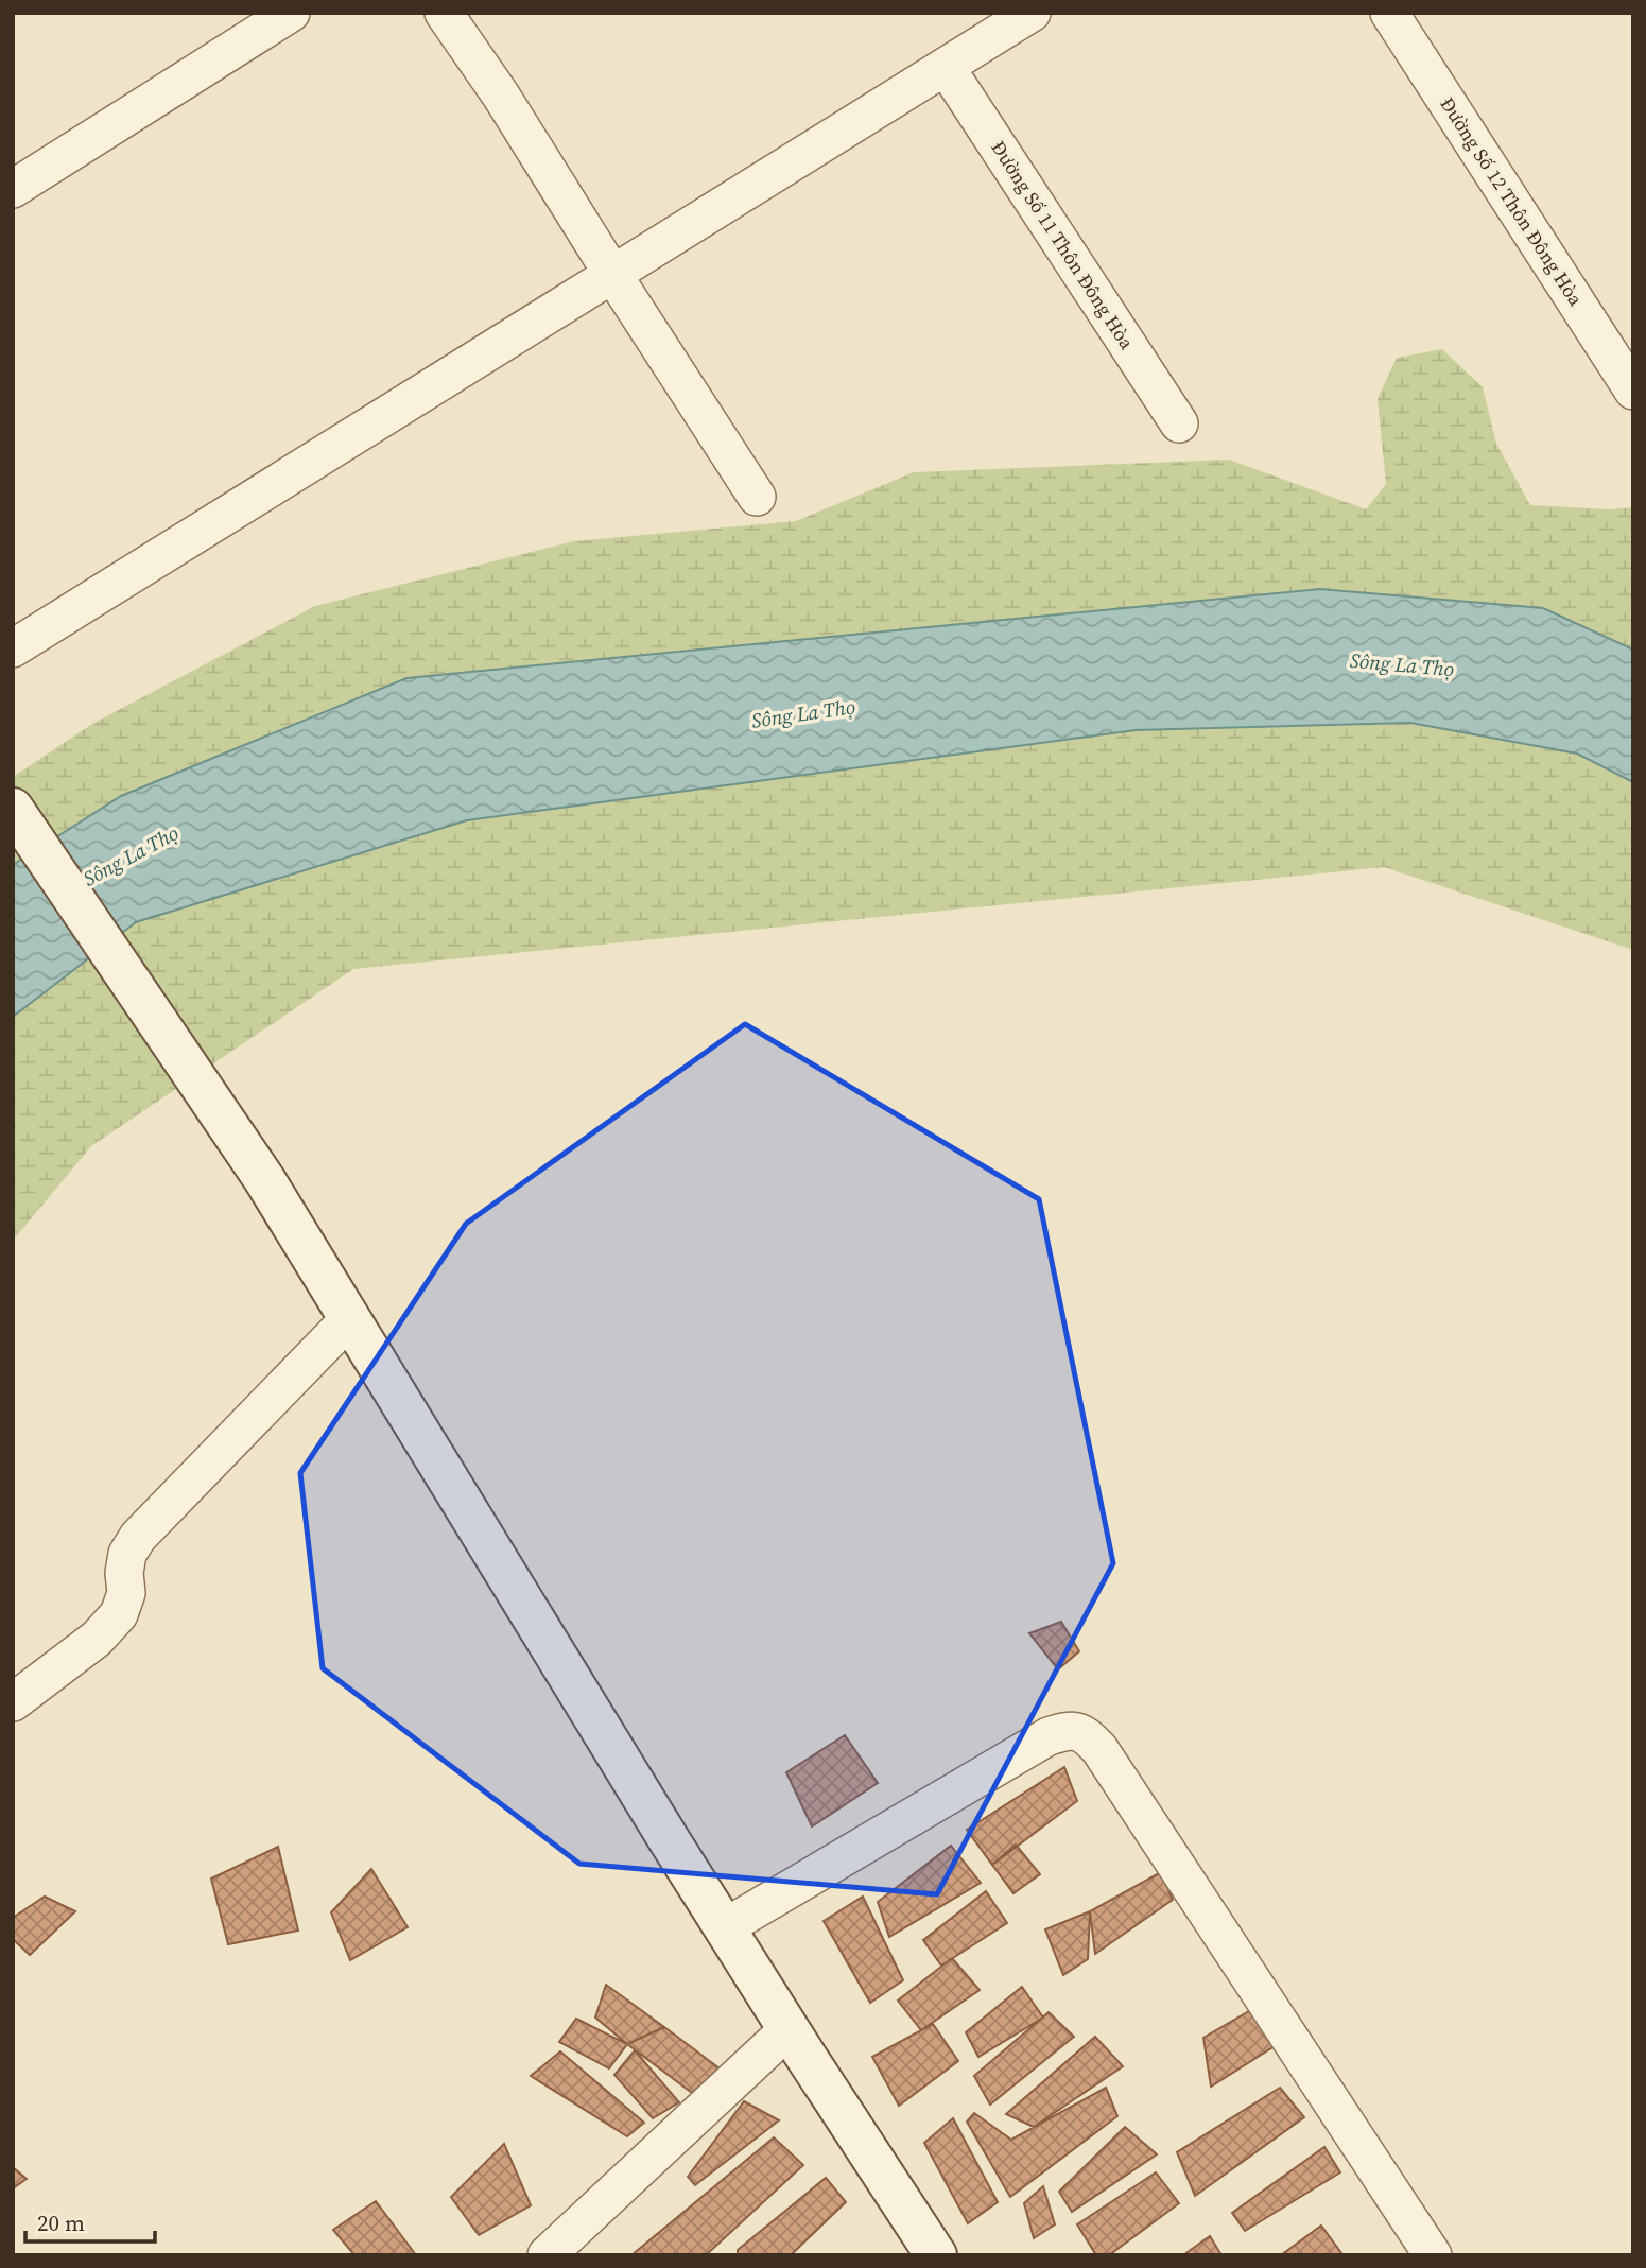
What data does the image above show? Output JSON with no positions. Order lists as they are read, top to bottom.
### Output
{
  "streets": {
    "street": ["Đường Số 12 Thôn Đông Hòa", "Đường Số 11 Thôn Đông Hòa"]
  },
  "water": ["Sông La Thọ"],
  "scale_bar": "20 m"
}
